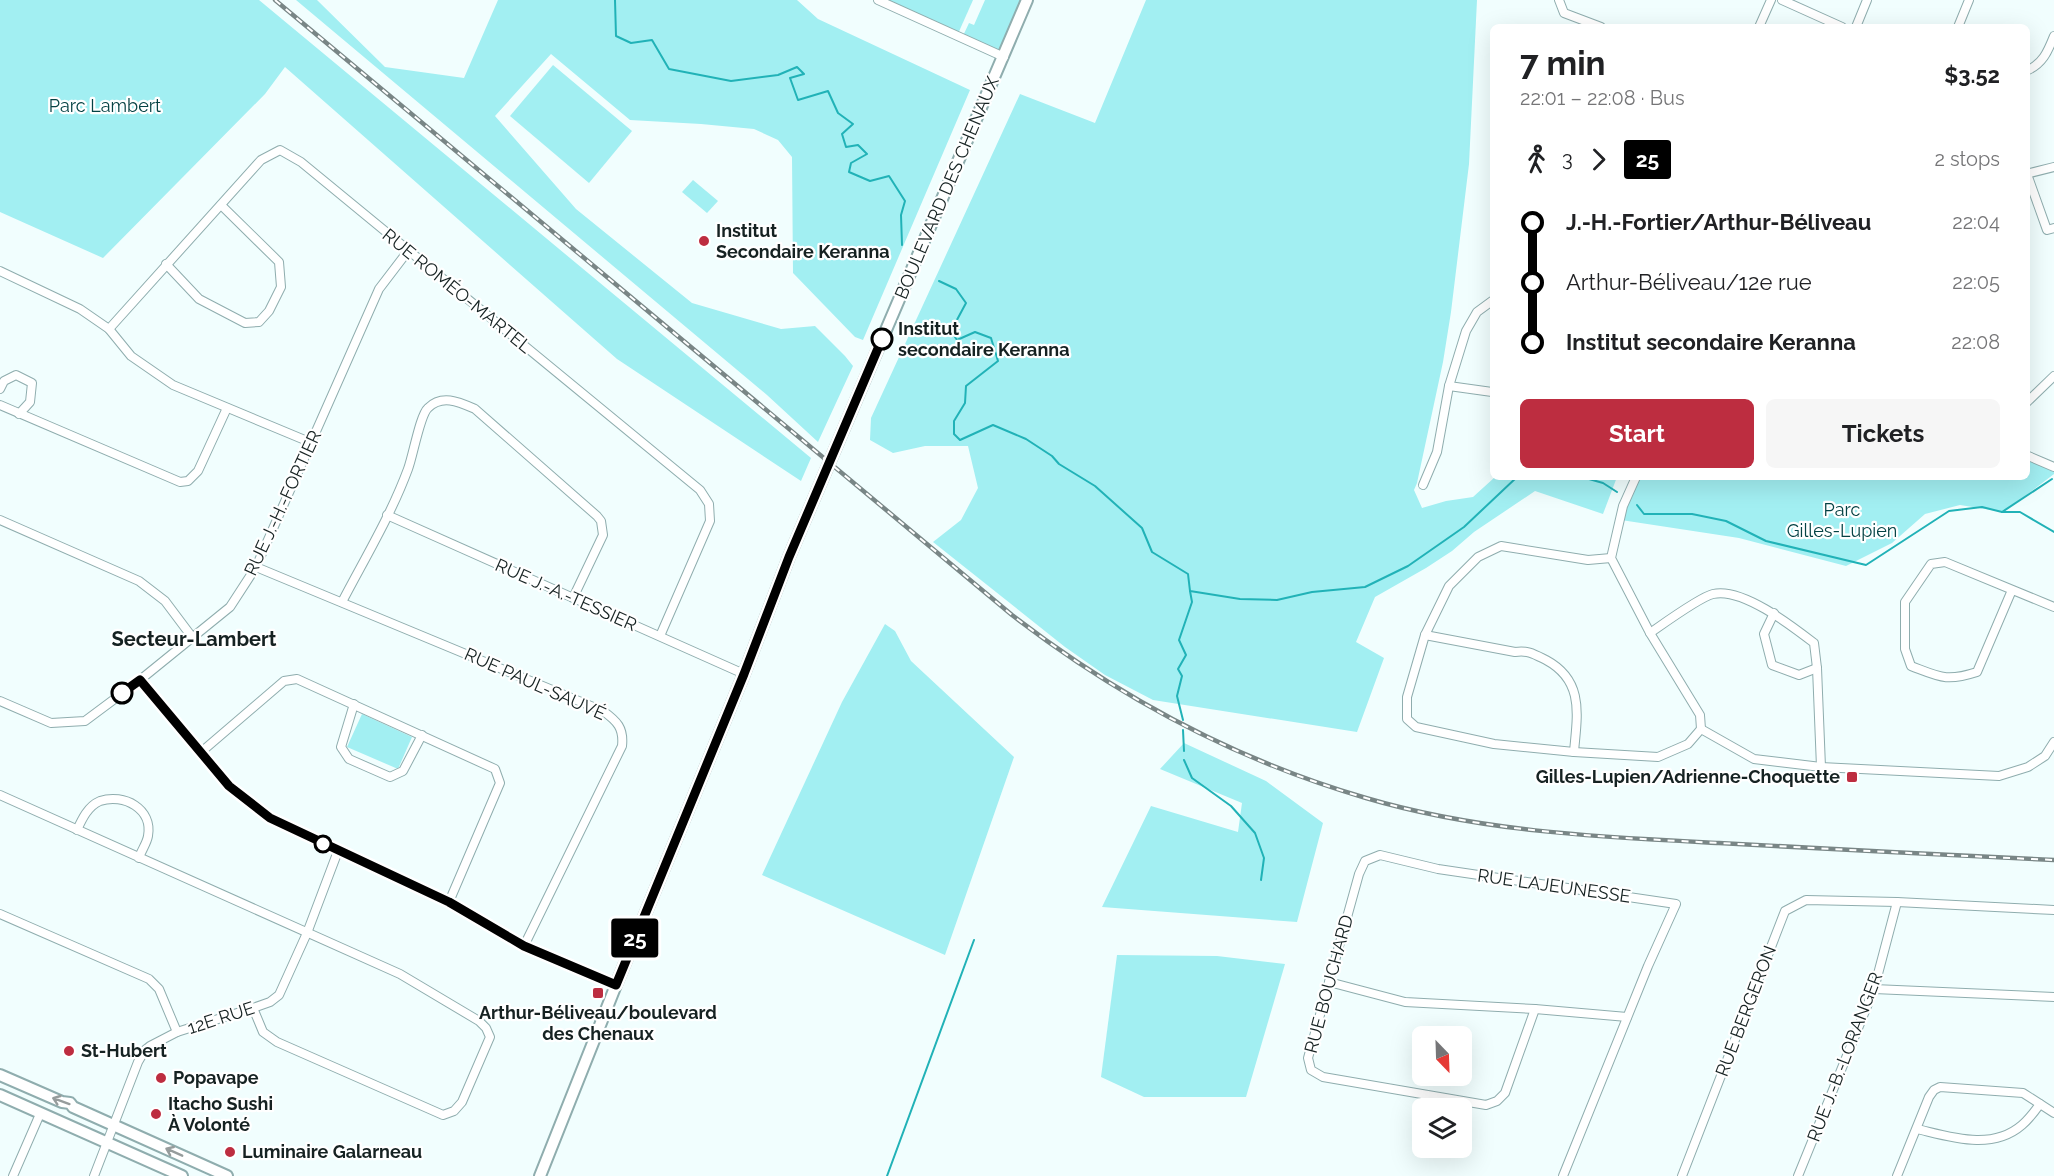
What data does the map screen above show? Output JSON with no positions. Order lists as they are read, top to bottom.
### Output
{
  "streets": {
    "main road": ["BOULEVARD DES CHENAUX"],
    "street": [
      "RUE ROMÉO-MARTEL",
      "RUE J.-H.-FORTIER",
      "RUE J.-A.-TESSIER",
      "RUE PAUL-SAUVÉ",
      "RUE LAJEUNESSE",
      "RUE BOUCHARD",
      "RUE BERGERON",
      "12E RUE",
      "RUE J.-B.-LORANGER"
    ]
  },
  "crossings": [
    ["BOULEVARD DES CHENAUX", "RUE J.-A.-TESSIER"],
    ["RUE ROMÉO-MARTEL", "RUE J.-H.-FORTIER"],
    ["RUE ROMÉO-MARTEL", "RUE J.-A.-TESSIER"],
    ["RUE J.-H.-FORTIER", "RUE PAUL-SAUVÉ"],
    ["RUE LAJEUNESSE", "RUE BOUCHARD"],
    ["RUE BERGERON", "RUE J.-B.-LORANGER"]
  ],
  "districts": ["Secteur-Lambert"],
  "parks": ["Parc Lambert", "Parc Gilles-Lupien"],
  "places": {
    "other": [
      "Institut Secondaire Keranna",
      "Institut secondaire Keranna",
      "St-Hubert",
      "Popavape",
      "Itacho Sushi À Volonté",
      "Luminaire Galarneau"
    ],
    "transit": ["Gilles-Lupien/Adrienne-Choquette", "Arthur-Béliveau/boulevard des Chenaux"]
  },
  "lines": ["bus line 25"],
  "north": "bottom right",
  "page": {
    "on_map": "25",
    "heading": ["7 min", "22:01 – 22:08 · Bus", "$3.52"],
    "legs": ["3", "25", "2 stops"],
    "list": [
      {
        "name": "J.-H.-Fortier/Arthur-Béliveau",
        "value": "22:04"
      },
      {
        "name": "Arthur-Béliveau/12e rue",
        "value": "22:05"
      },
      {
        "name": "Institut secondaire Keranna",
        "value": "22:08"
      }
    ],
    "buttons": ["Start", "Tickets"]
  }
}
